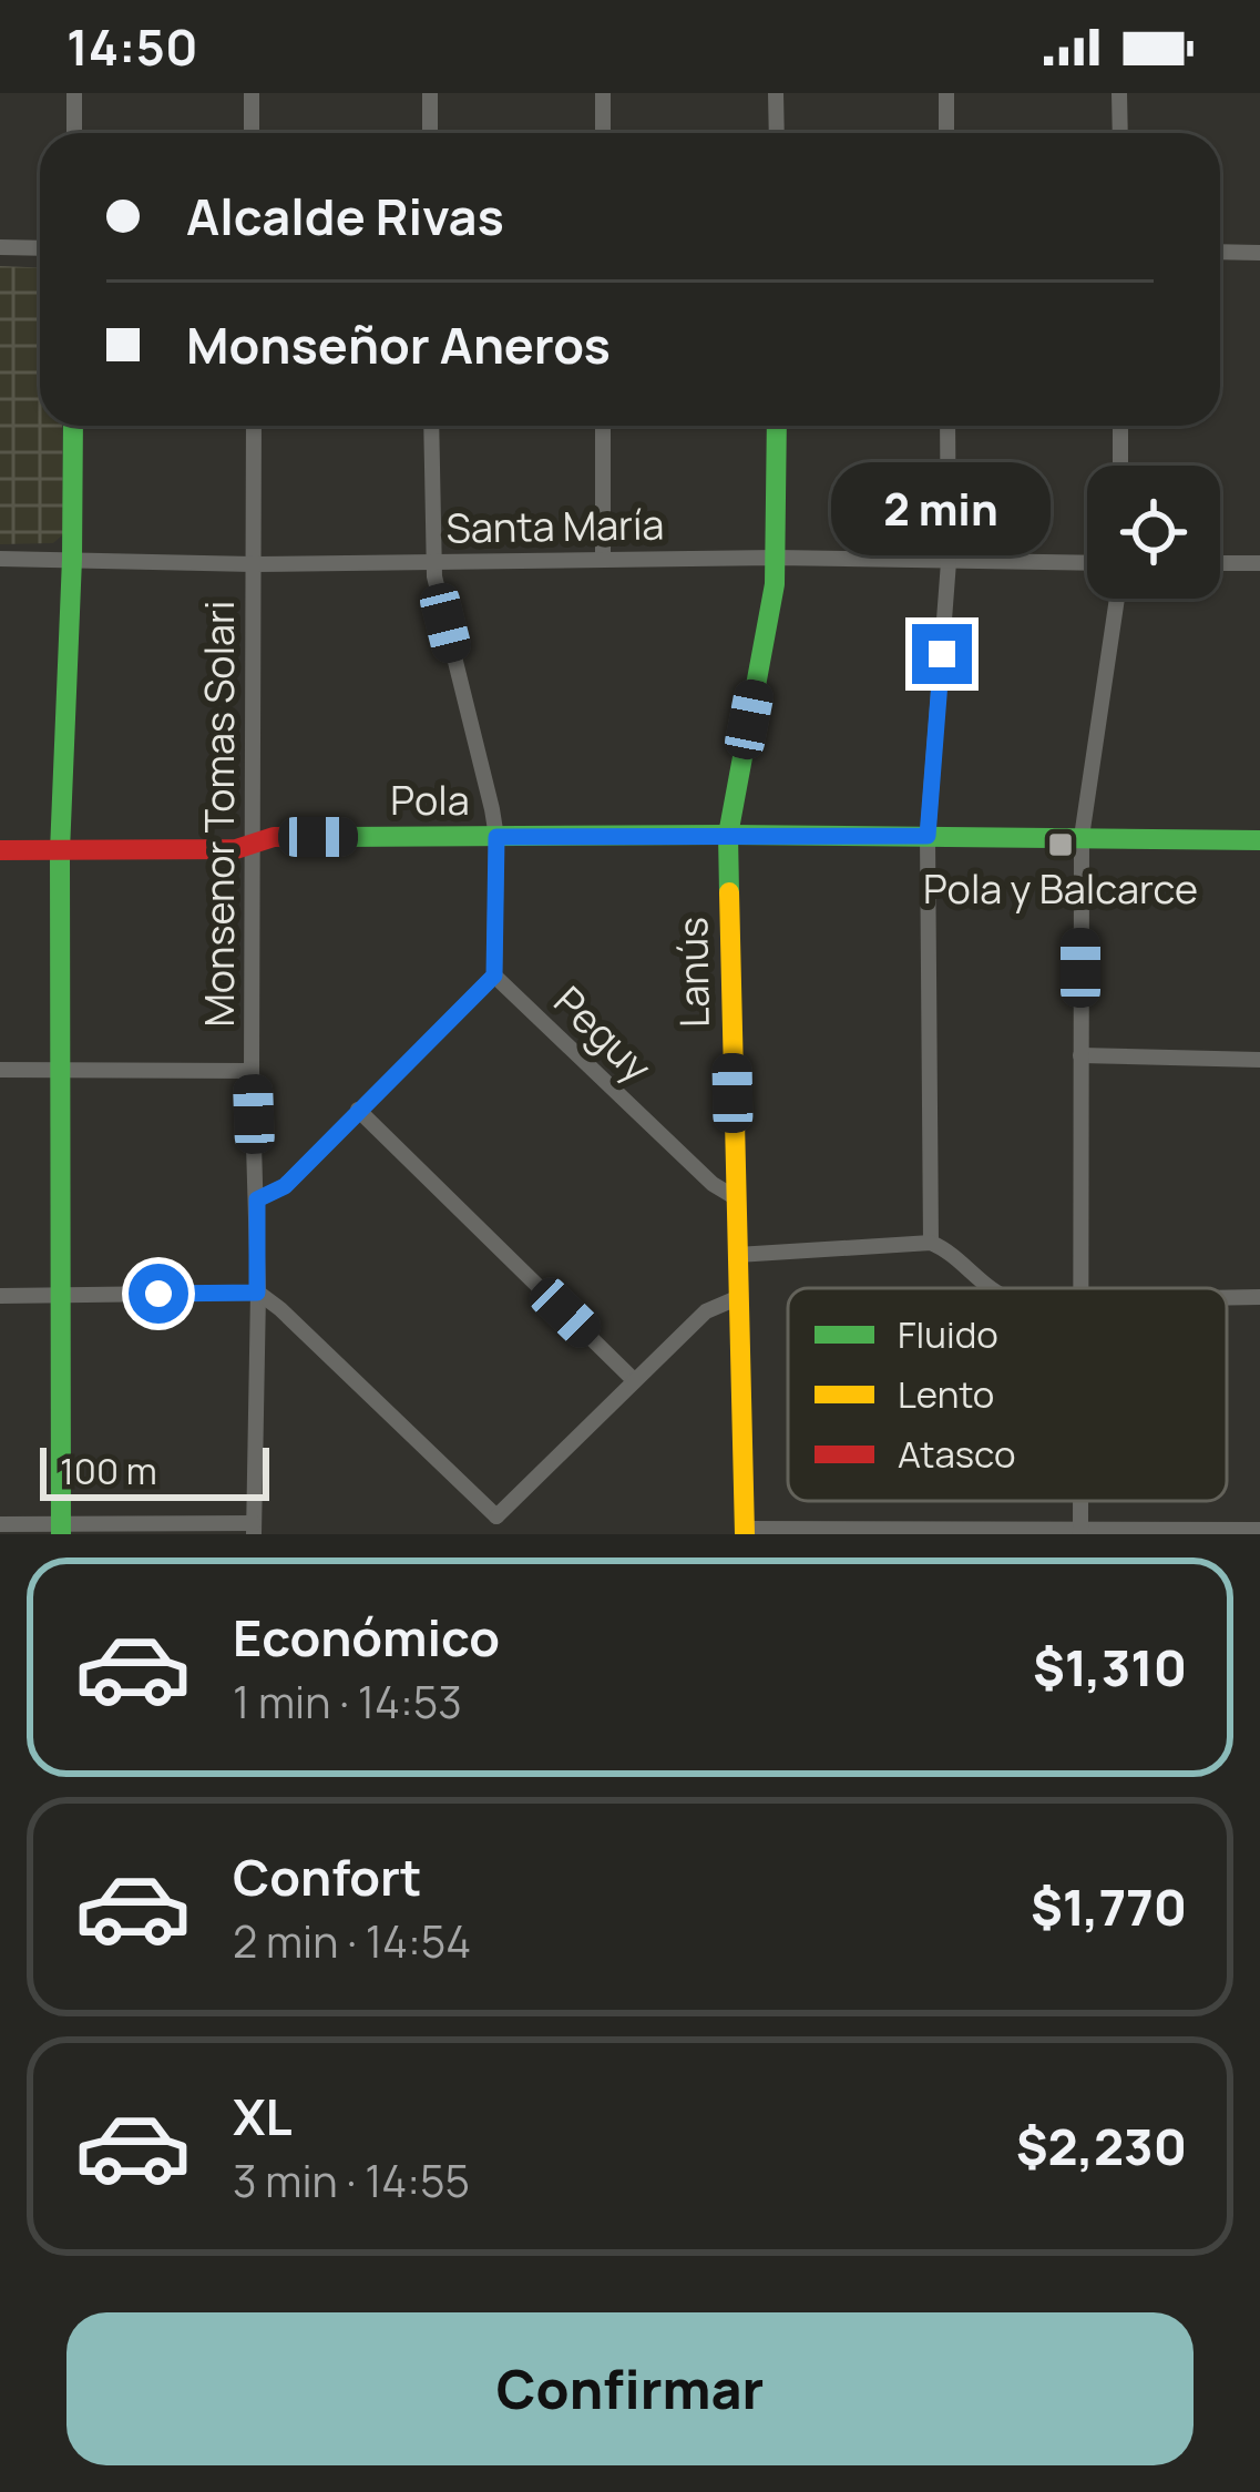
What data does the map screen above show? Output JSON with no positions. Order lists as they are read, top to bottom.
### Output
{
  "streets": {
    "street": [
      "Santa María",
      "Pola",
      "Monsenor Tomas Solari",
      "Lanús",
      "Peguy"
    ]
  },
  "crossings": [
    ["Santa María", "Monsenor Tomas Solari"],
    ["Santa María", "Lanús"],
    ["Pola", "Monsenor Tomas Solari"],
    ["Pola", "Lanús"],
    ["Lanús", "Peguy"]
  ],
  "places": {
    "transit": ["Pola y Balcarce"]
  },
  "legend": ["Fluido", "Lento", "Atasco"],
  "scale_bar": "100 m",
  "page": {
    "status": "14:50",
    "banner": ["Alcalde Rivas", "Monseñor Aneros"],
    "bubble": "2 min",
    "scale": "100 m",
    "list": [
      {
        "name": "Económico",
        "note": "1 min · 14:53",
        "value": "$1,310"
      },
      {
        "name": "Confort",
        "note": "2 min · 14:54",
        "value": "$1,770"
      },
      {
        "name": "XL",
        "note": "3 min · 14:55",
        "value": "$2,230"
      }
    ],
    "buttons": "Confirmar"
  }
}
